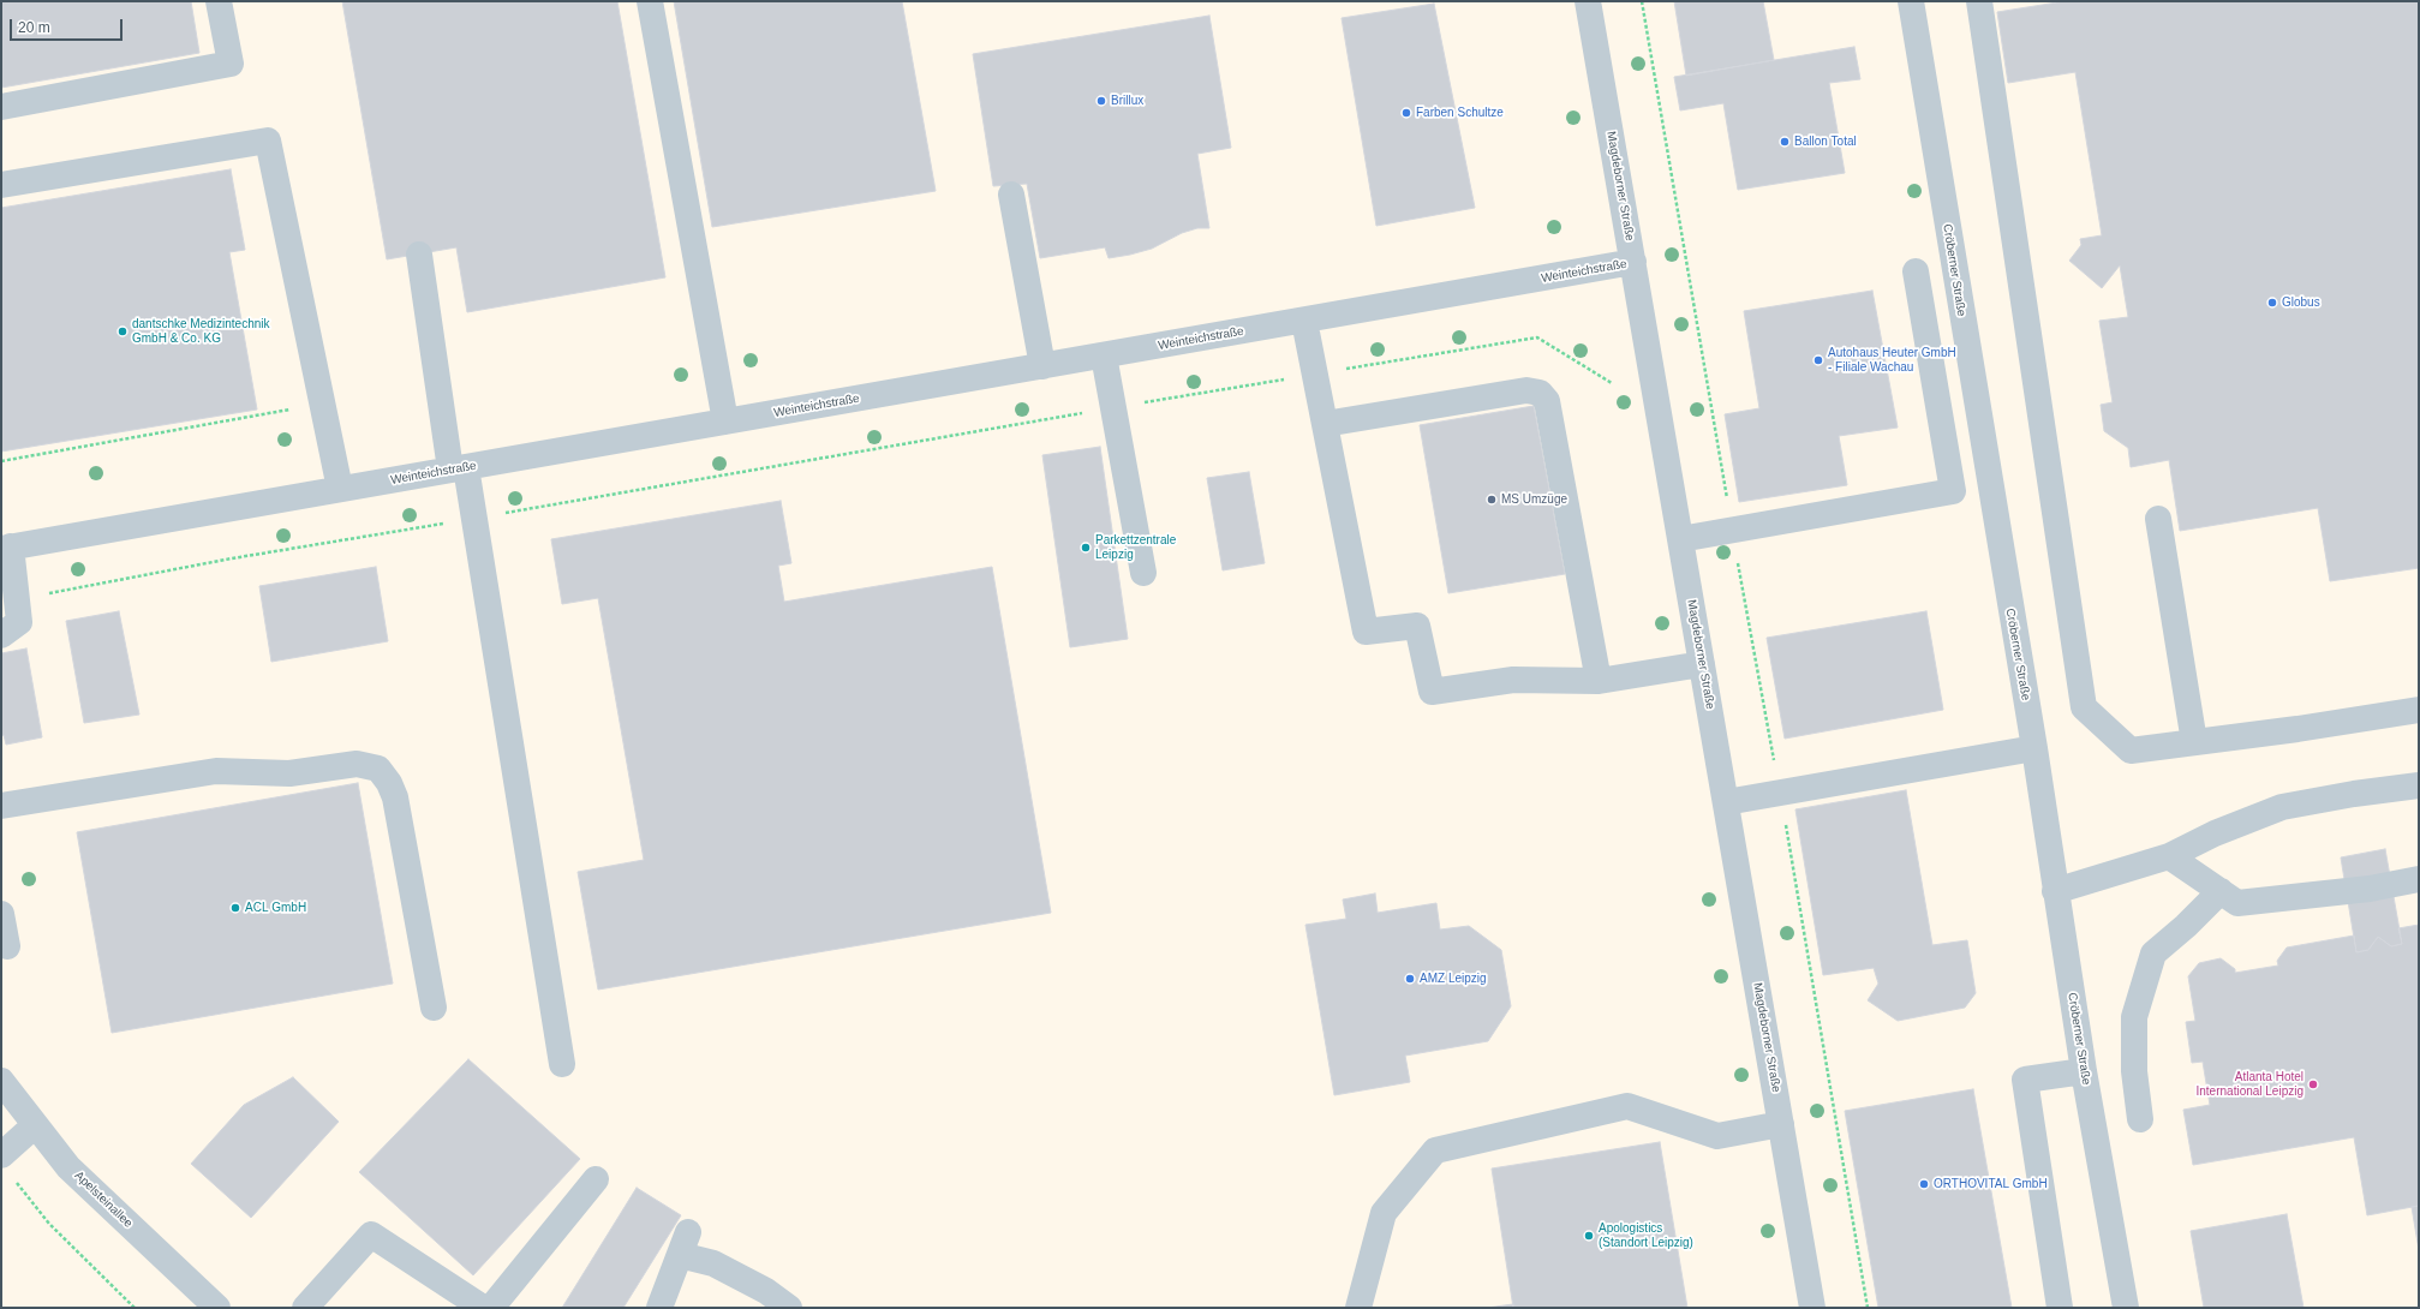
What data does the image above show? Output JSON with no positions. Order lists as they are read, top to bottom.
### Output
{
  "streets": {
    "street": [
      "Magdeborner Straße",
      "Cröberner Straße",
      "Weinteichstraße",
      "Apelsteinallee"
    ]
  },
  "crossings": [
    ["Magdeborner Straße", "Weinteichstraße"]
  ],
  "places": [
    "Brillux",
    "Farben Schultze",
    "Ballon Total",
    "Globus",
    "dantschke Medizintechnik GmbH & Co. KG",
    "Autohaus Heuter GmbH - Filiale Wachau",
    "MS Umzüge",
    "Parkettzentrale Leipzig",
    "ACL GmbH",
    "AMZ Leipzig",
    "Atlanta Hotel International Leipzig",
    "ORTHOVITAL GmbH",
    "Apologistics (Standort Leipzig)"
  ],
  "scale_bar": "20 m"
}
